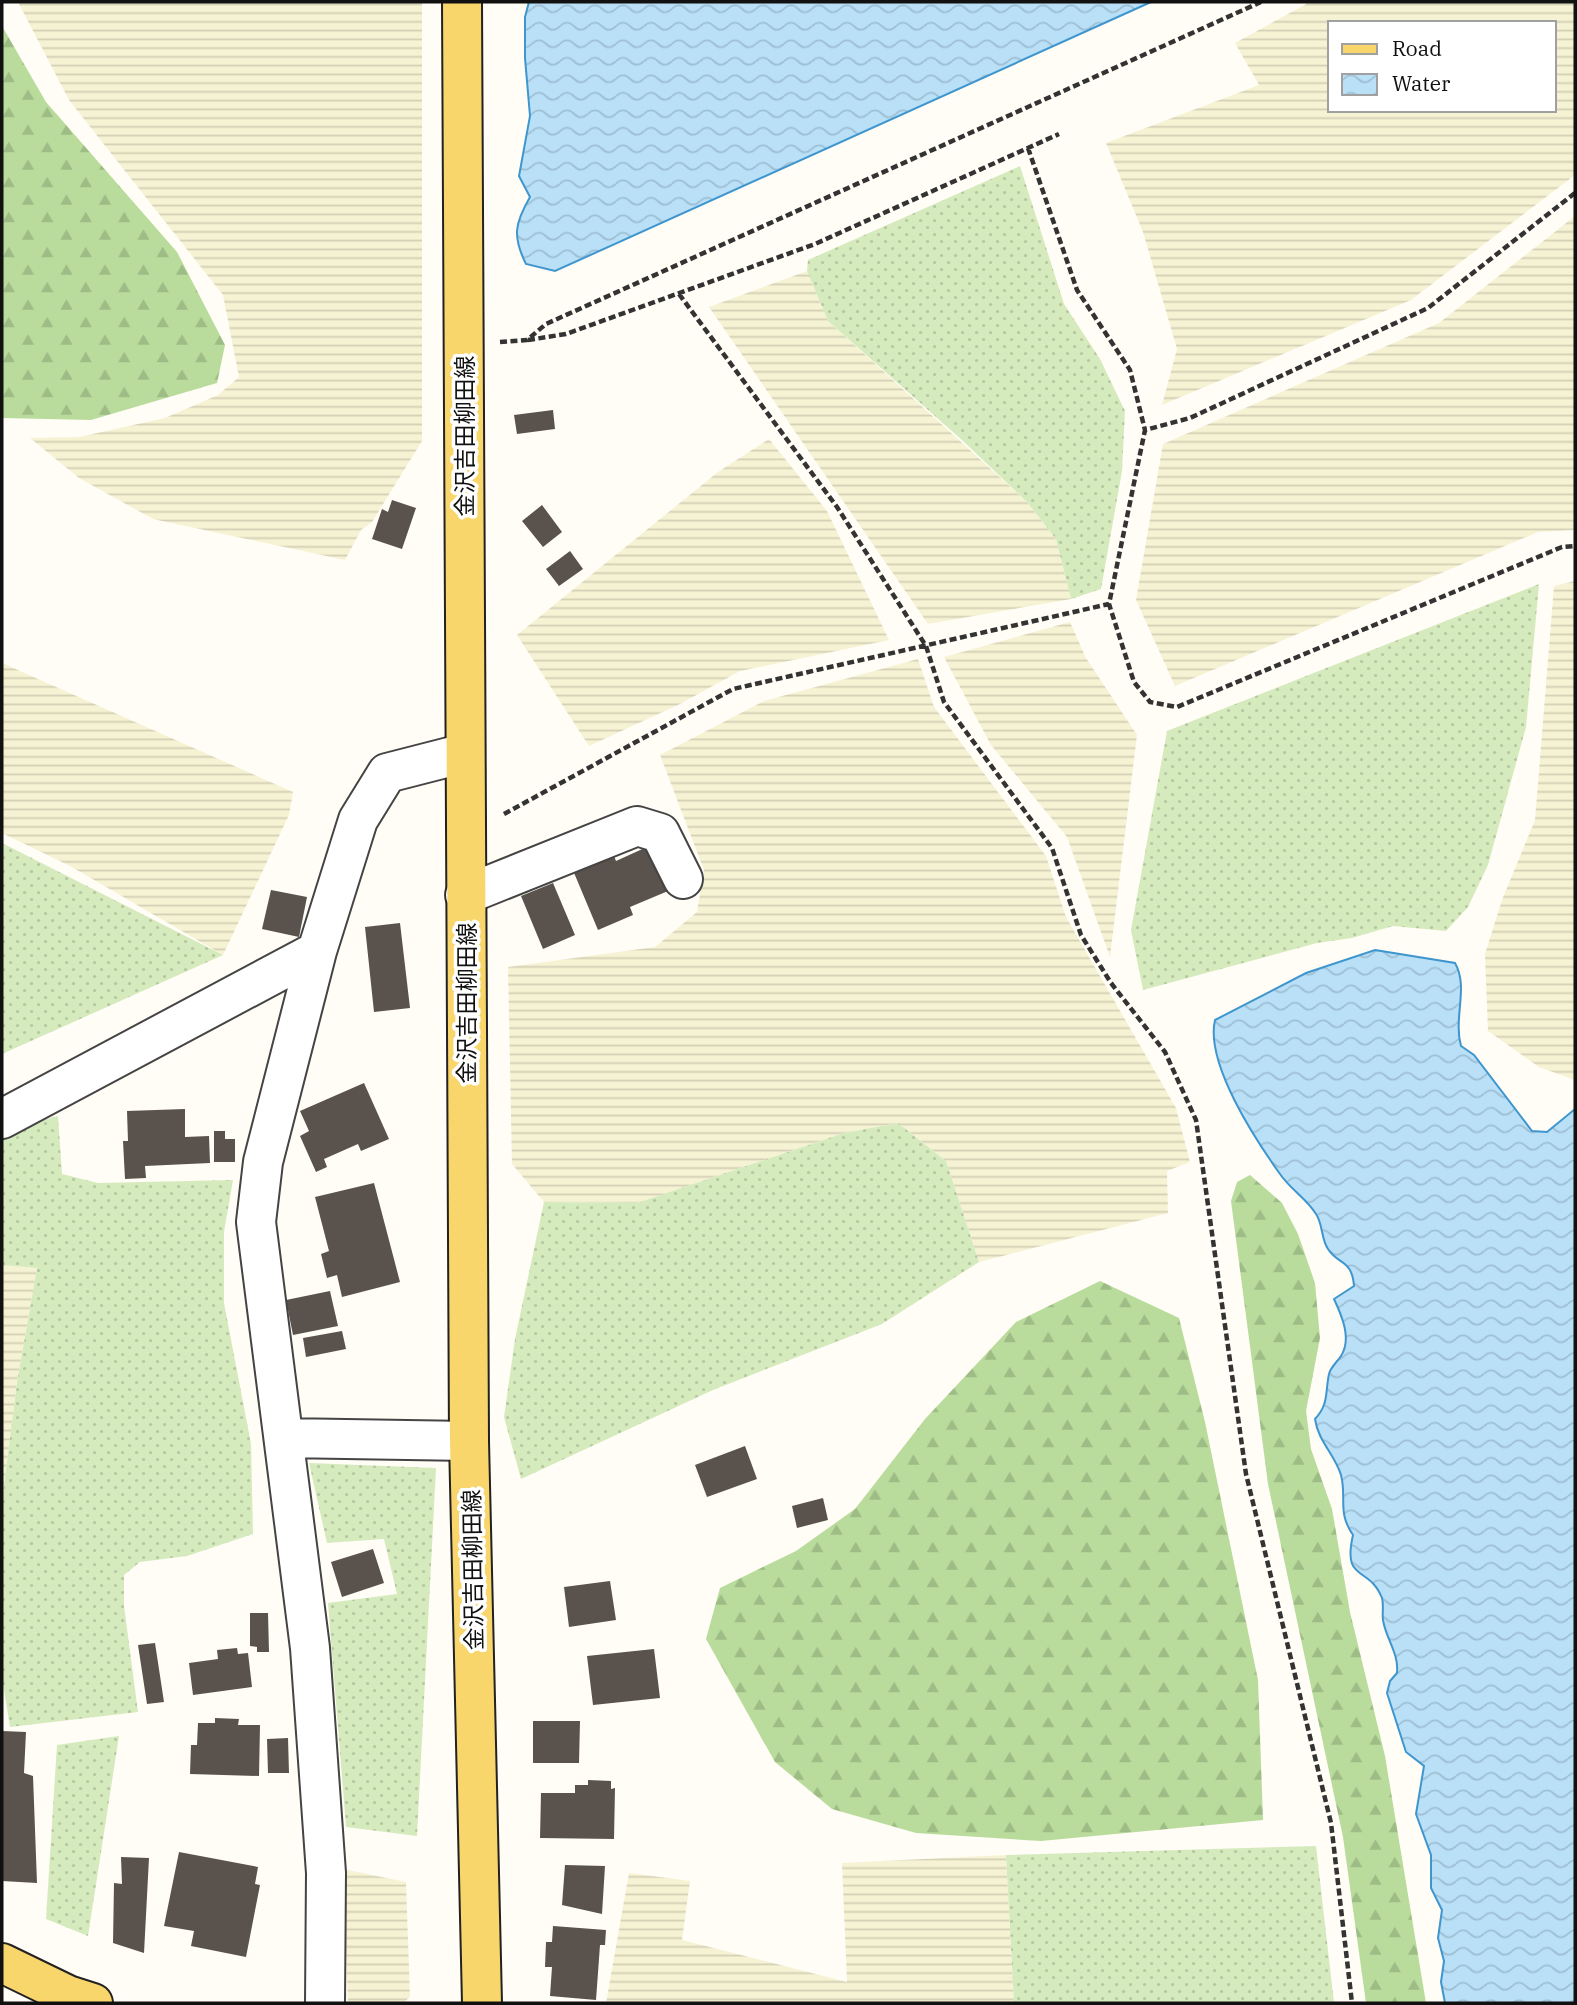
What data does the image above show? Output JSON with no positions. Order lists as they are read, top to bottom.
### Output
{
  "streets": {
    "main road": ["金沢吉田柳田線"]
  },
  "legend": ["Road", "Water"]
}
